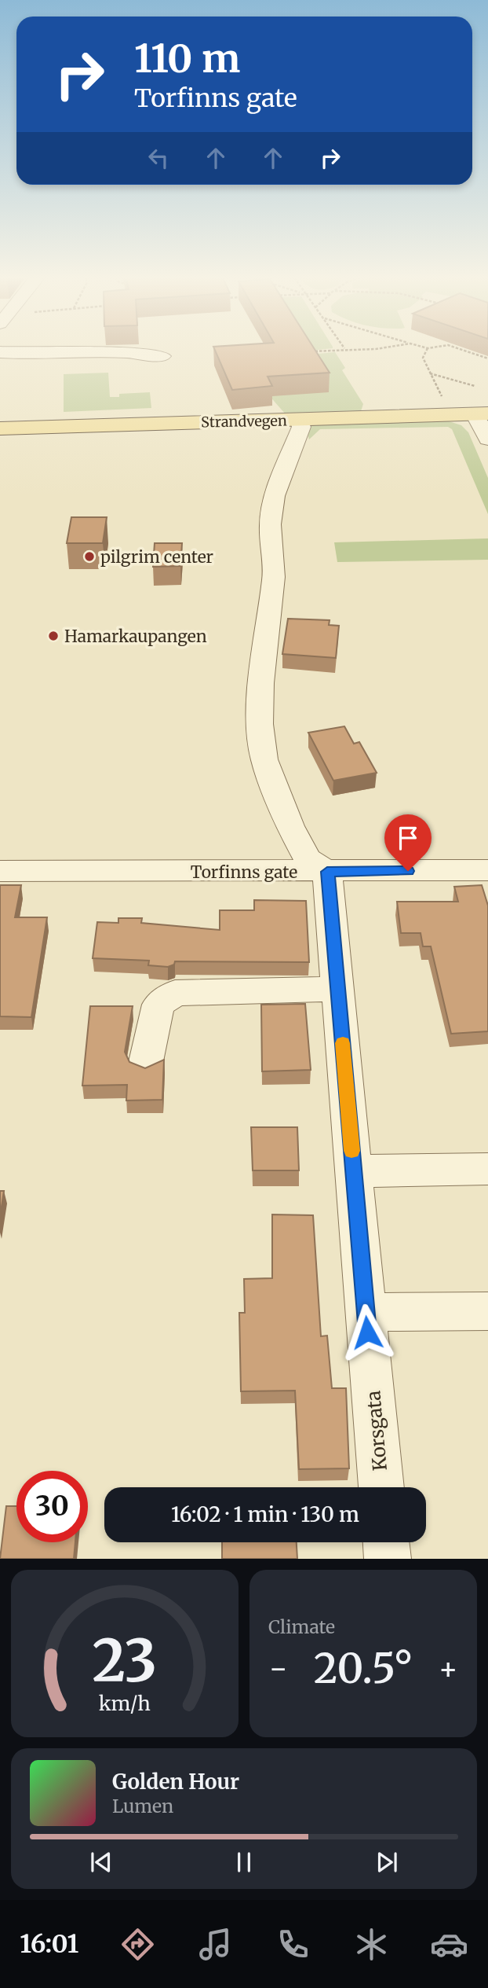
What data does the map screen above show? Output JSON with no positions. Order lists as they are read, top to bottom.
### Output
{
  "streets": {
    "main road": ["Strandvegen"],
    "street": ["Torfinns gate", "Korsgata"]
  },
  "crossings": [
    ["Torfinns gate", "Korsgata"]
  ],
  "places": ["pilgrim center", "Hamarkaupangen"],
  "page": {
    "turn": ["110 m", "Torfinns gate"],
    "limit": "30",
    "trip": "16:02 · 1 min · 130 m",
    "tile": "Climate",
    "heat": ["−", "20.5°", "+"],
    "song": ["Golden Hour", "Lumen"],
    "tabs": "16:01",
    "gauge": ["23", "km/h"]
  }
}
